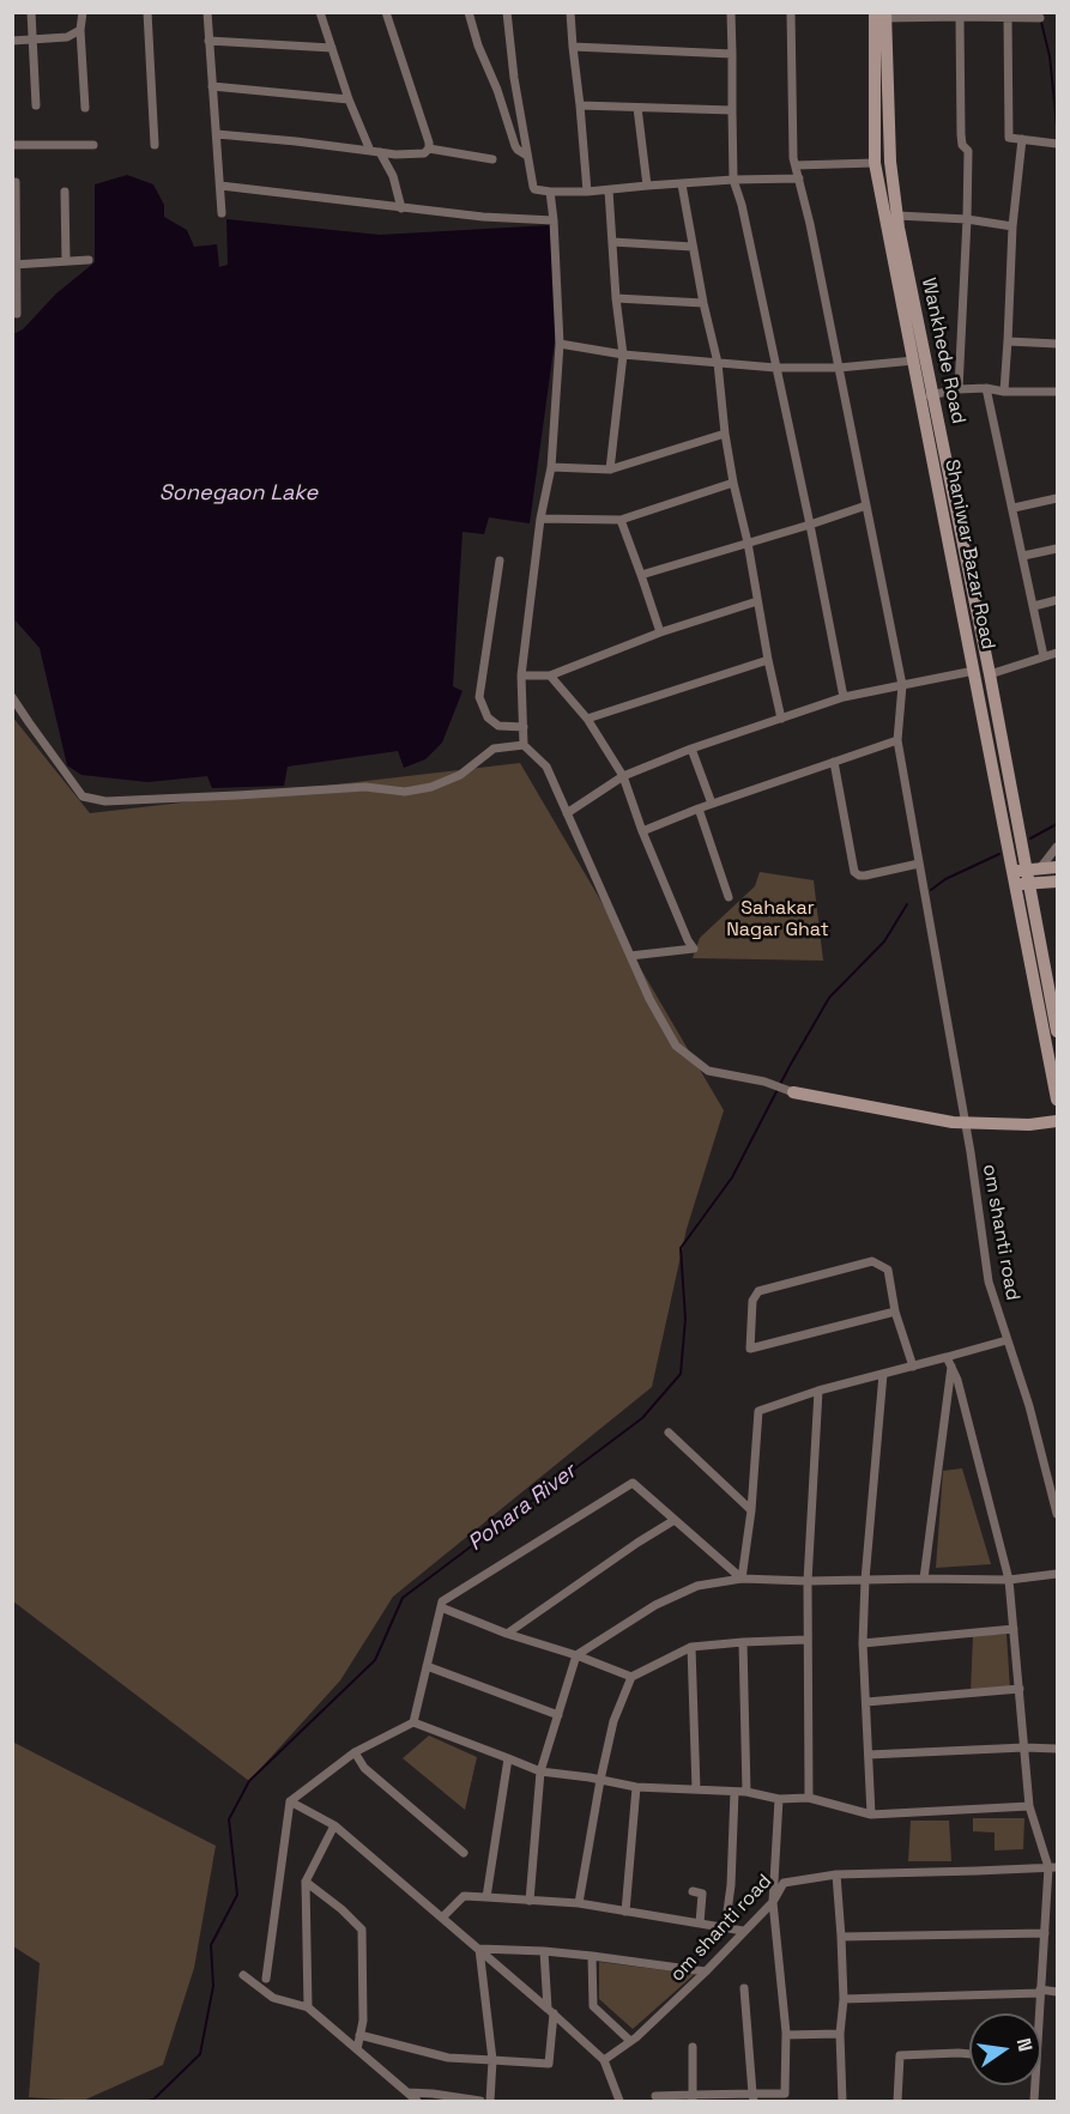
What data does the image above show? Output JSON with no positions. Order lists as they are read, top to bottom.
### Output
{
  "streets": {
    "main road": ["Wankhede Road", "Shaniwar Bazar Road"],
    "street": ["om shanti road"]
  },
  "crossings": [
    ["Wankhede Road", "Shaniwar Bazar Road"]
  ],
  "water": ["Sonegaon Lake", "Pohara River"],
  "parks": ["Sahakar Nagar Ghat"],
  "north": "right"
}
